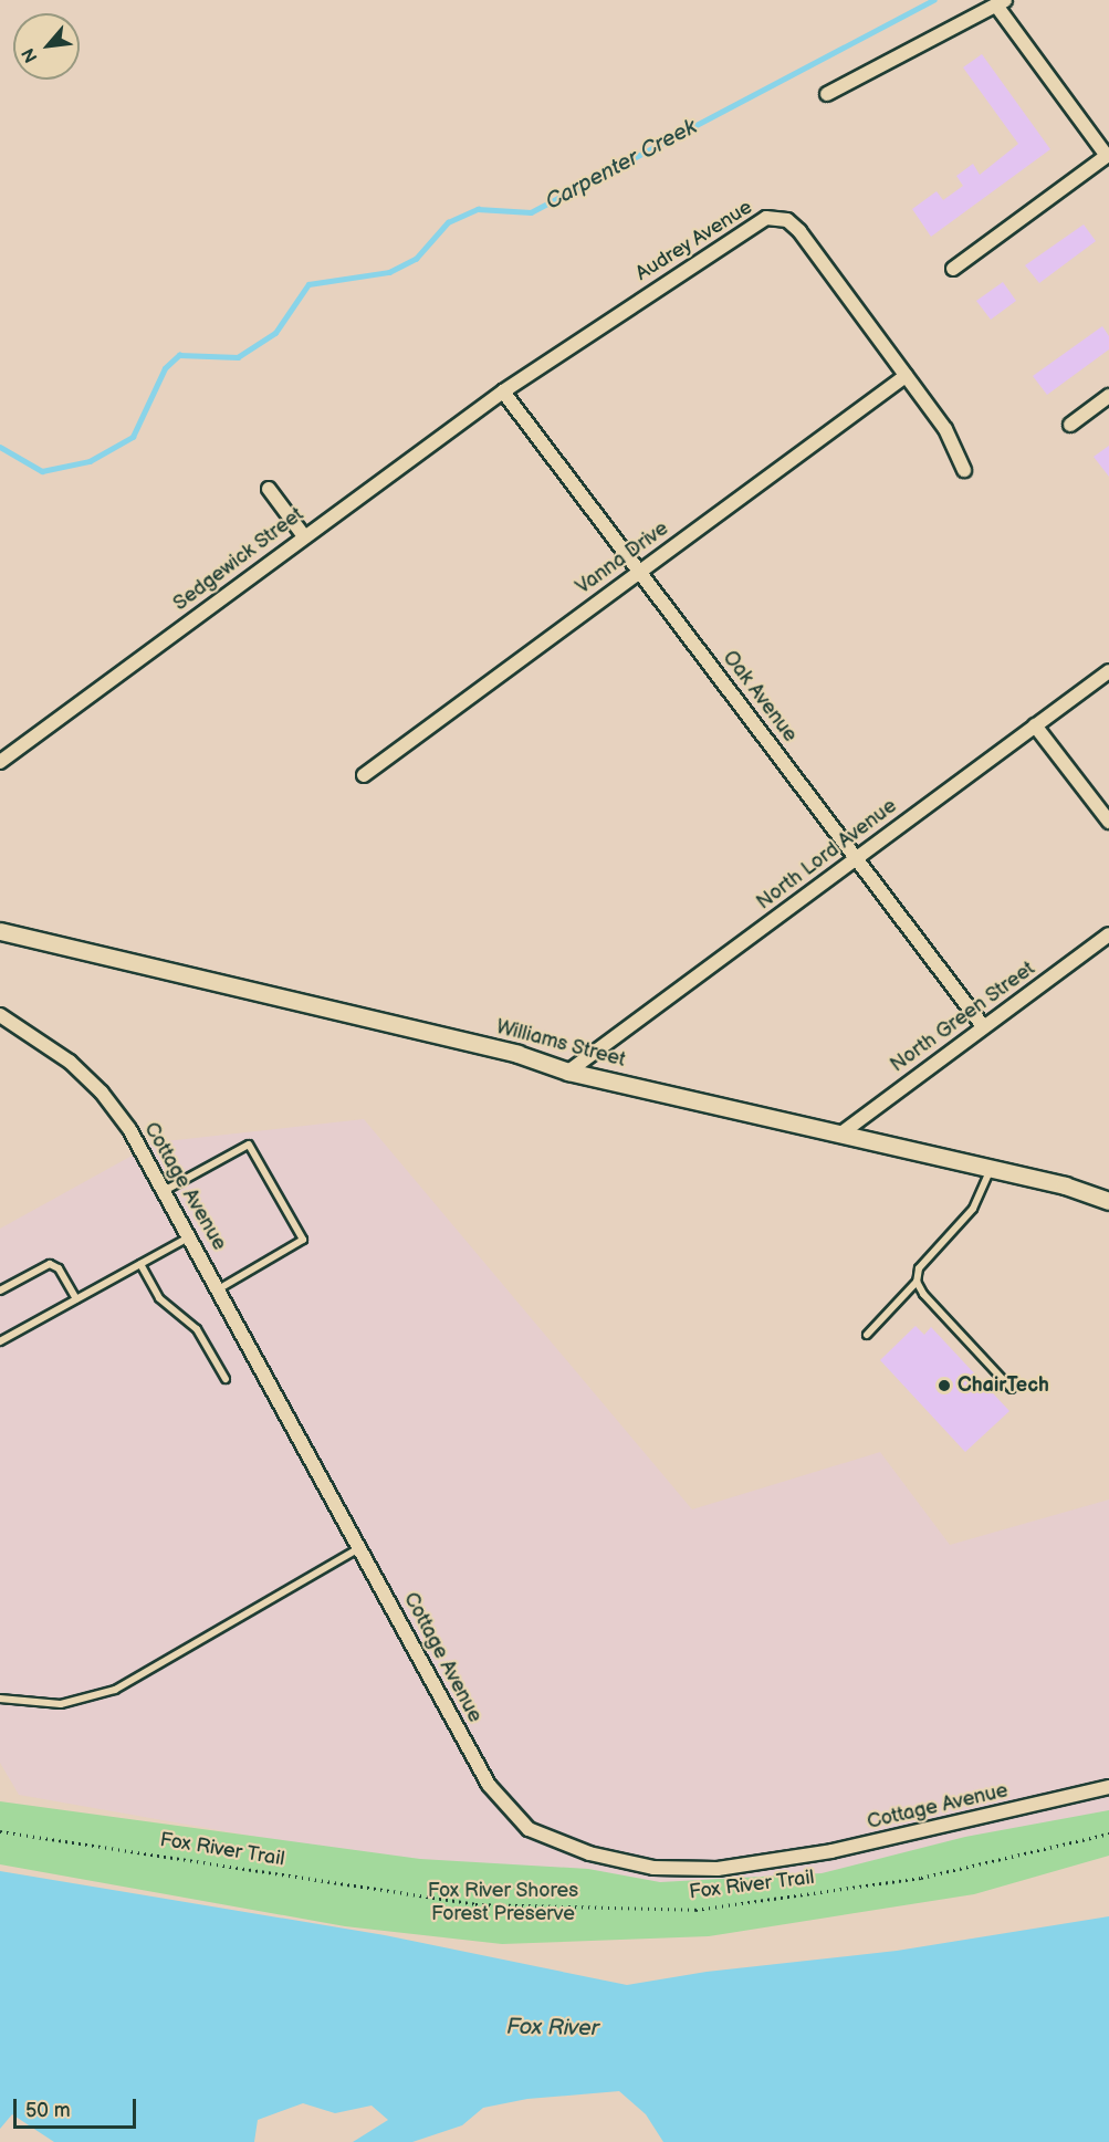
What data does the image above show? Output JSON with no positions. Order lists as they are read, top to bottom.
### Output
{
  "streets": {
    "street": [
      "Audrey Avenue",
      "Vanna Drive",
      "Sedgewick Street",
      "Oak Avenue",
      "North Lord Avenue",
      "North Green Street",
      "Williams Street",
      "Cottage Avenue"
    ],
    "path": ["Fox River Trail"]
  },
  "crossings": [
    ["Audrey Avenue", "Vanna Drive"],
    ["Audrey Avenue", "Sedgewick Street"],
    ["Audrey Avenue", "Oak Avenue"],
    ["Vanna Drive", "Oak Avenue"],
    ["Sedgewick Street", "Oak Avenue"],
    ["Oak Avenue", "North Lord Avenue"],
    ["Oak Avenue", "North Green Street"],
    ["North Lord Avenue", "Williams Street"],
    ["North Green Street", "Williams Street"]
  ],
  "water": ["Carpenter Creek", "Fox River"],
  "parks": ["Fox River Shores Forest Preserve"],
  "places": ["ChairTech"],
  "scale_bar": "50 m",
  "north": "bottom left"
}
